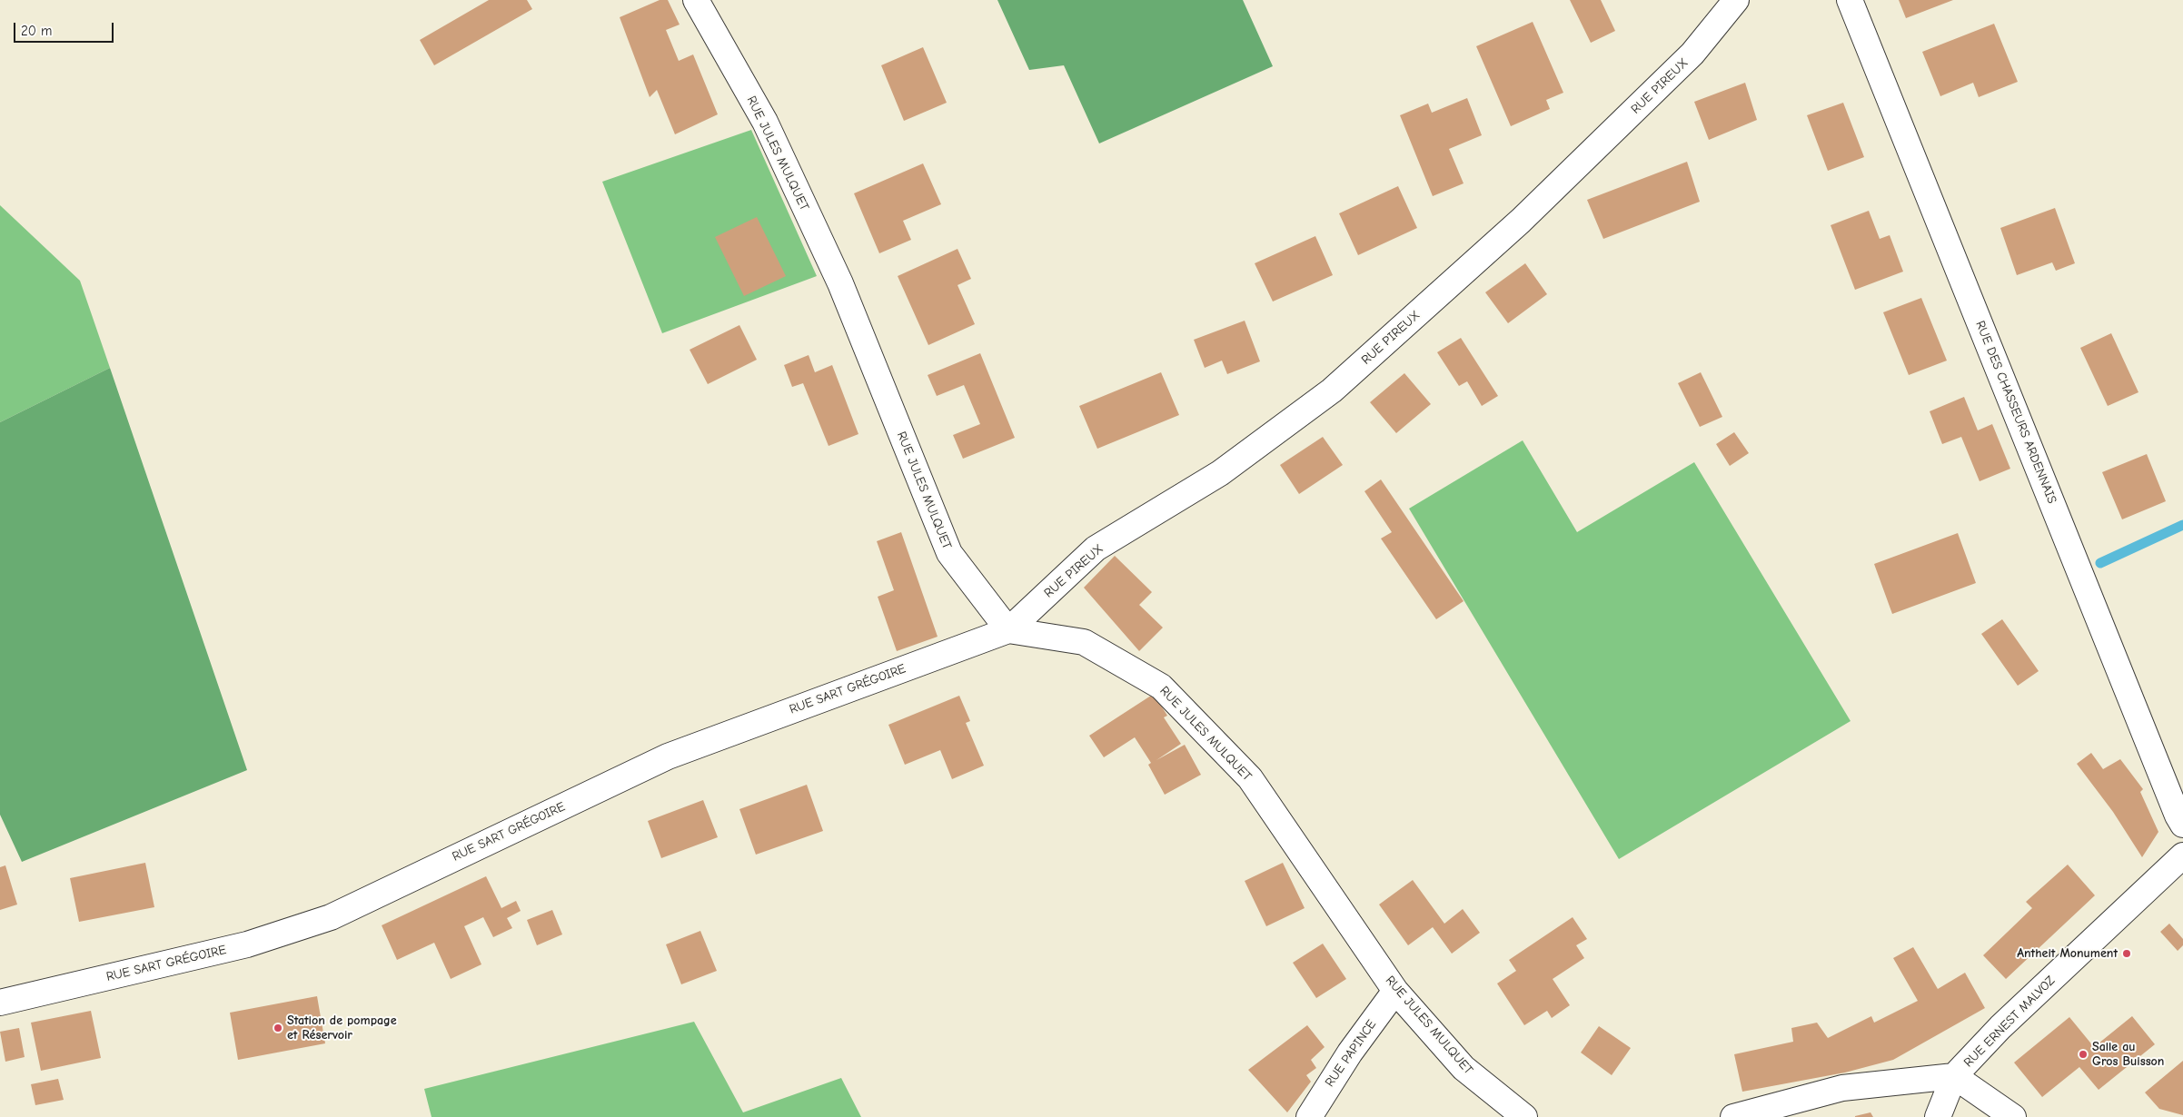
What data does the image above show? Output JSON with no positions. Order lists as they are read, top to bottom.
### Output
{
  "streets": {
    "street": [
      "RUE PIREUX",
      "RUE JULES MULQUET",
      "RUE DES CHASSEURS ARDENNAIS",
      "RUE SART GRÉGOIRE",
      "RUE ERNEST MALVOZ",
      "RUE PAPINCE"
    ]
  },
  "crossings": [
    ["RUE PIREUX", "RUE JULES MULQUET"],
    ["RUE PIREUX", "RUE SART GRÉGOIRE"],
    ["RUE JULES MULQUET", "RUE SART GRÉGOIRE"],
    ["RUE JULES MULQUET", "RUE PAPINCE"]
  ],
  "places": ["Antheit Monument", "Station de pompage et Réservoir", "Salle au Gros Buisson"],
  "scale_bar": "20 m"
}
